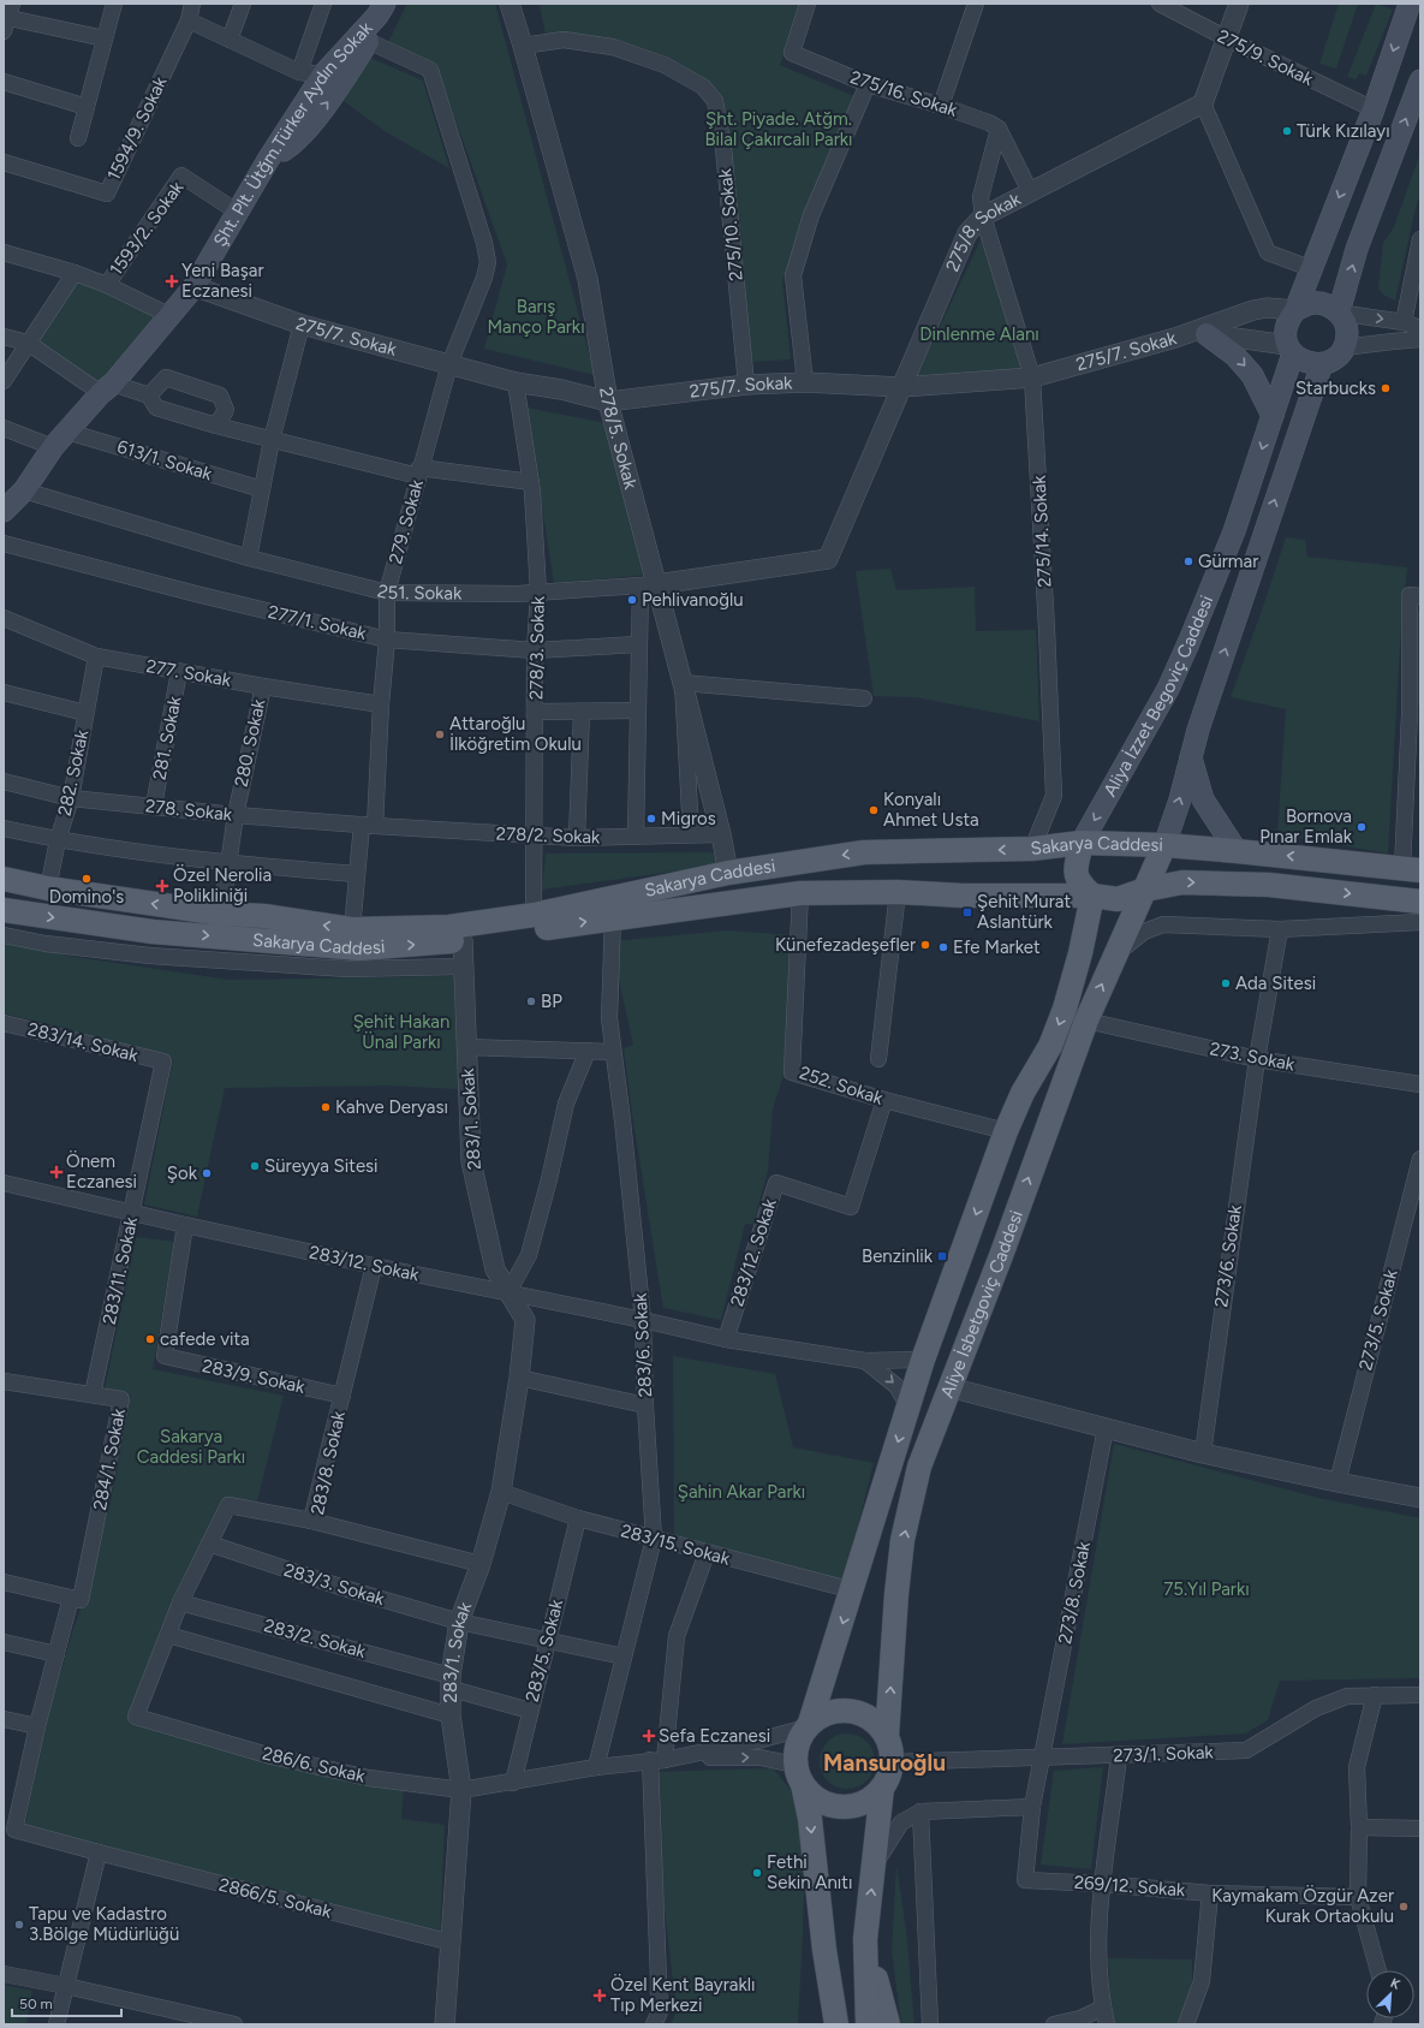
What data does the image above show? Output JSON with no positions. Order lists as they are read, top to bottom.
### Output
{
  "streets": {
    "main road": [
      "Şht. Plt. Ütğm.Türker Aydın Sokak",
      "Aliya İzzet Begoviç Caddesi",
      "Sakarya Caddesi",
      "Aliye İsbetgoviç Caddesi"
    ],
    "street": [
      "275/9. Sokak",
      "275/16. Sokak",
      "1594/9. Sokak",
      "275/10. Sokak",
      "1593/2. Sokak",
      "275/8. Sokak",
      "275/7. Sokak",
      "278/5. Sokak",
      "613/1. Sokak",
      "279. Sokak",
      "275/14. Sokak",
      "251. Sokak",
      "277/1. Sokak",
      "278/3. Sokak",
      "277. Sokak",
      "281. Sokak",
      "280. Sokak",
      "282. Sokak",
      "278. Sokak",
      "278/2. Sokak",
      "283/14. Sokak",
      "273. Sokak",
      "252. Sokak",
      "283/1. Sokak",
      "283/12. Sokak",
      "273/6. Sokak",
      "283/11. Sokak",
      "273/5. Sokak",
      "283/6. Sokak",
      "283/9. Sokak",
      "284/1. Sokak",
      "283/8. Sokak",
      "283/15. Sokak",
      "283/3. Sokak",
      "273/8. Sokak",
      "283/2. Sokak",
      "283/5. Sokak",
      "273/1. Sokak",
      "286/6. Sokak",
      "269/12. Sokak",
      "2866/5. Sokak"
    ]
  },
  "crossings": [
    ["275/9. Sokak", "Aliya İzzet Begoviç Caddesi"],
    ["275/16. Sokak", "275/14. Sokak"],
    ["Şht. Plt. Ütğm.Türker Aydın Sokak", "1593/2. Sokak"],
    ["Şht. Plt. Ütğm.Türker Aydın Sokak", "275/7. Sokak"],
    ["Şht. Plt. Ütğm.Türker Aydın Sokak", "613/1. Sokak"],
    ["Şht. Plt. Ütğm.Türker Aydın Sokak", "251. Sokak"],
    ["275/10. Sokak", "275/7. Sokak"],
    ["275/10. Sokak", "278/5. Sokak"],
    ["275/8. Sokak", "275/7. Sokak"],
    ["275/8. Sokak", "275/14. Sokak"],
    ["275/8. Sokak", "251. Sokak"],
    ["275/7. Sokak", "278/5. Sokak"],
    ["275/7. Sokak", "279. Sokak"],
    ["275/7. Sokak", "275/14. Sokak"],
    ["275/7. Sokak", "278/3. Sokak"],
    ["275/7. Sokak", "Aliya İzzet Begoviç Caddesi"],
    ["278/5. Sokak", "251. Sokak"],
    ["278/5. Sokak", "277/1. Sokak"],
    ["278/5. Sokak", "278/2. Sokak"],
    ["278/5. Sokak", "Sakarya Caddesi"],
    ["279. Sokak", "251. Sokak"],
    ["279. Sokak", "277/1. Sokak"],
    ["279. Sokak", "277. Sokak"],
    ["279. Sokak", "278. Sokak"],
    ["279. Sokak", "278/2. Sokak"],
    ["279. Sokak", "Sakarya Caddesi"],
    ["275/14. Sokak", "Sakarya Caddesi"],
    ["251. Sokak", "278/3. Sokak"],
    ["277/1. Sokak", "278/3. Sokak"],
    ["278/3. Sokak", "278/2. Sokak"],
    ["278/3. Sokak", "Sakarya Caddesi"],
    ["277. Sokak", "281. Sokak"],
    ["277. Sokak", "280. Sokak"],
    ["277. Sokak", "282. Sokak"],
    ["Aliya İzzet Begoviç Caddesi", "Sakarya Caddesi"],
    ["Aliya İzzet Begoviç Caddesi", "Aliye İsbetgoviç Caddesi"],
    ["281. Sokak", "278. Sokak"],
    ["280. Sokak", "278. Sokak"],
    ["280. Sokak", "Sakarya Caddesi"],
    ["282. Sokak", "278. Sokak"],
    ["282. Sokak", "Sakarya Caddesi"],
    ["278. Sokak", "278/2. Sokak"],
    ["Sakarya Caddesi", "252. Sokak"],
    ["Sakarya Caddesi", "283/1. Sokak"],
    ["Sakarya Caddesi", "Aliye İsbetgoviç Caddesi"],
    ["Sakarya Caddesi", "283/6. Sokak"],
    ["283/14. Sokak", "283/11. Sokak"],
    ["273. Sokak", "273/6. Sokak"],
    ["273. Sokak", "Aliye İsbetgoviç Caddesi"],
    ["252. Sokak", "283/12. Sokak"],
    ["252. Sokak", "Aliye İsbetgoviç Caddesi"],
    ["283/1. Sokak", "283/12. Sokak"],
    ["283/1. Sokak", "283/8. Sokak"],
    ["283/1. Sokak", "283/15. Sokak"],
    ["283/1. Sokak", "283/3. Sokak"],
    ["283/1. Sokak", "283/2. Sokak"],
    ["283/1. Sokak", "286/6. Sokak"],
    ["283/1. Sokak", "2866/5. Sokak"],
    ["283/12. Sokak", "283/11. Sokak"],
    ["283/12. Sokak", "Aliye İsbetgoviç Caddesi"],
    ["283/12. Sokak", "283/6. Sokak"],
    ["283/12. Sokak", "283/9. Sokak"],
    ["283/12. Sokak", "283/8. Sokak"],
    ["283/11. Sokak", "284/1. Sokak"],
    ["Aliye İsbetgoviç Caddesi", "283/15. Sokak"],
    ["Aliye İsbetgoviç Caddesi", "273/1. Sokak"],
    ["Aliye İsbetgoviç Caddesi", "286/6. Sokak"],
    ["283/6. Sokak", "283/15. Sokak"],
    ["283/6. Sokak", "283/3. Sokak"],
    ["283/6. Sokak", "286/6. Sokak"],
    ["283/9. Sokak", "283/8. Sokak"],
    ["283/8. Sokak", "286/6. Sokak"],
    ["283/15. Sokak", "283/5. Sokak"],
    ["283/3. Sokak", "283/5. Sokak"],
    ["283/3. Sokak", "286/6. Sokak"],
    ["273/8. Sokak", "273/1. Sokak"],
    ["273/8. Sokak", "269/12. Sokak"],
    ["283/2. Sokak", "283/5. Sokak"],
    ["283/2. Sokak", "286/6. Sokak"],
    ["283/5. Sokak", "286/6. Sokak"],
    ["273/1. Sokak", "286/6. Sokak"],
    ["273/1. Sokak", "269/12. Sokak"]
  ],
  "districts": ["Mansuroğlu"],
  "parks": [
    "Şht. Piyade. Atğm. Bilal Çakırcalı Parkı",
    "Barış Manço Parkı",
    "Dinlenme Alanı",
    "Şehit Hakan Ünal Parkı",
    "Sakarya Caddesi Parkı",
    "Şahin Akar Parkı",
    "75.Yıl Parkı"
  ],
  "places": {
    "other": [
      "Türk Kızılayı",
      "Starbucks",
      "Gürmar",
      "Pehlivanoğlu",
      "Attaroğlu İlköğretim Okulu",
      "Konyalı Ahmet Usta",
      "Migros",
      "Bornova Pınar Emlak",
      "Domino's",
      "Künefezadeşefler",
      "Efe Market",
      "Ada Sitesi",
      "BP",
      "Kahve Deryası",
      "Süreyya Sitesi",
      "Şok",
      "cafede vita",
      "Fethi Sekin Anıtı",
      "Kaymakam Özgür Azer Kurak Ortaokulu",
      "Tapu ve Kadastro 3.Bölge Müdürlüğü"
    ],
    "health": [
      "Yeni Başar Eczanesi",
      "Özel Nerolia Polikliniği",
      "Önem Eczanesi",
      "Sefa Eczanesi",
      "Özel Kent Bayraklı Tıp Merkezi"
    ],
    "transit": ["Şehit Murat Aslantürk", "Benzinlik"]
  },
  "scale_bar": "50 m",
  "north": "top right"
}
